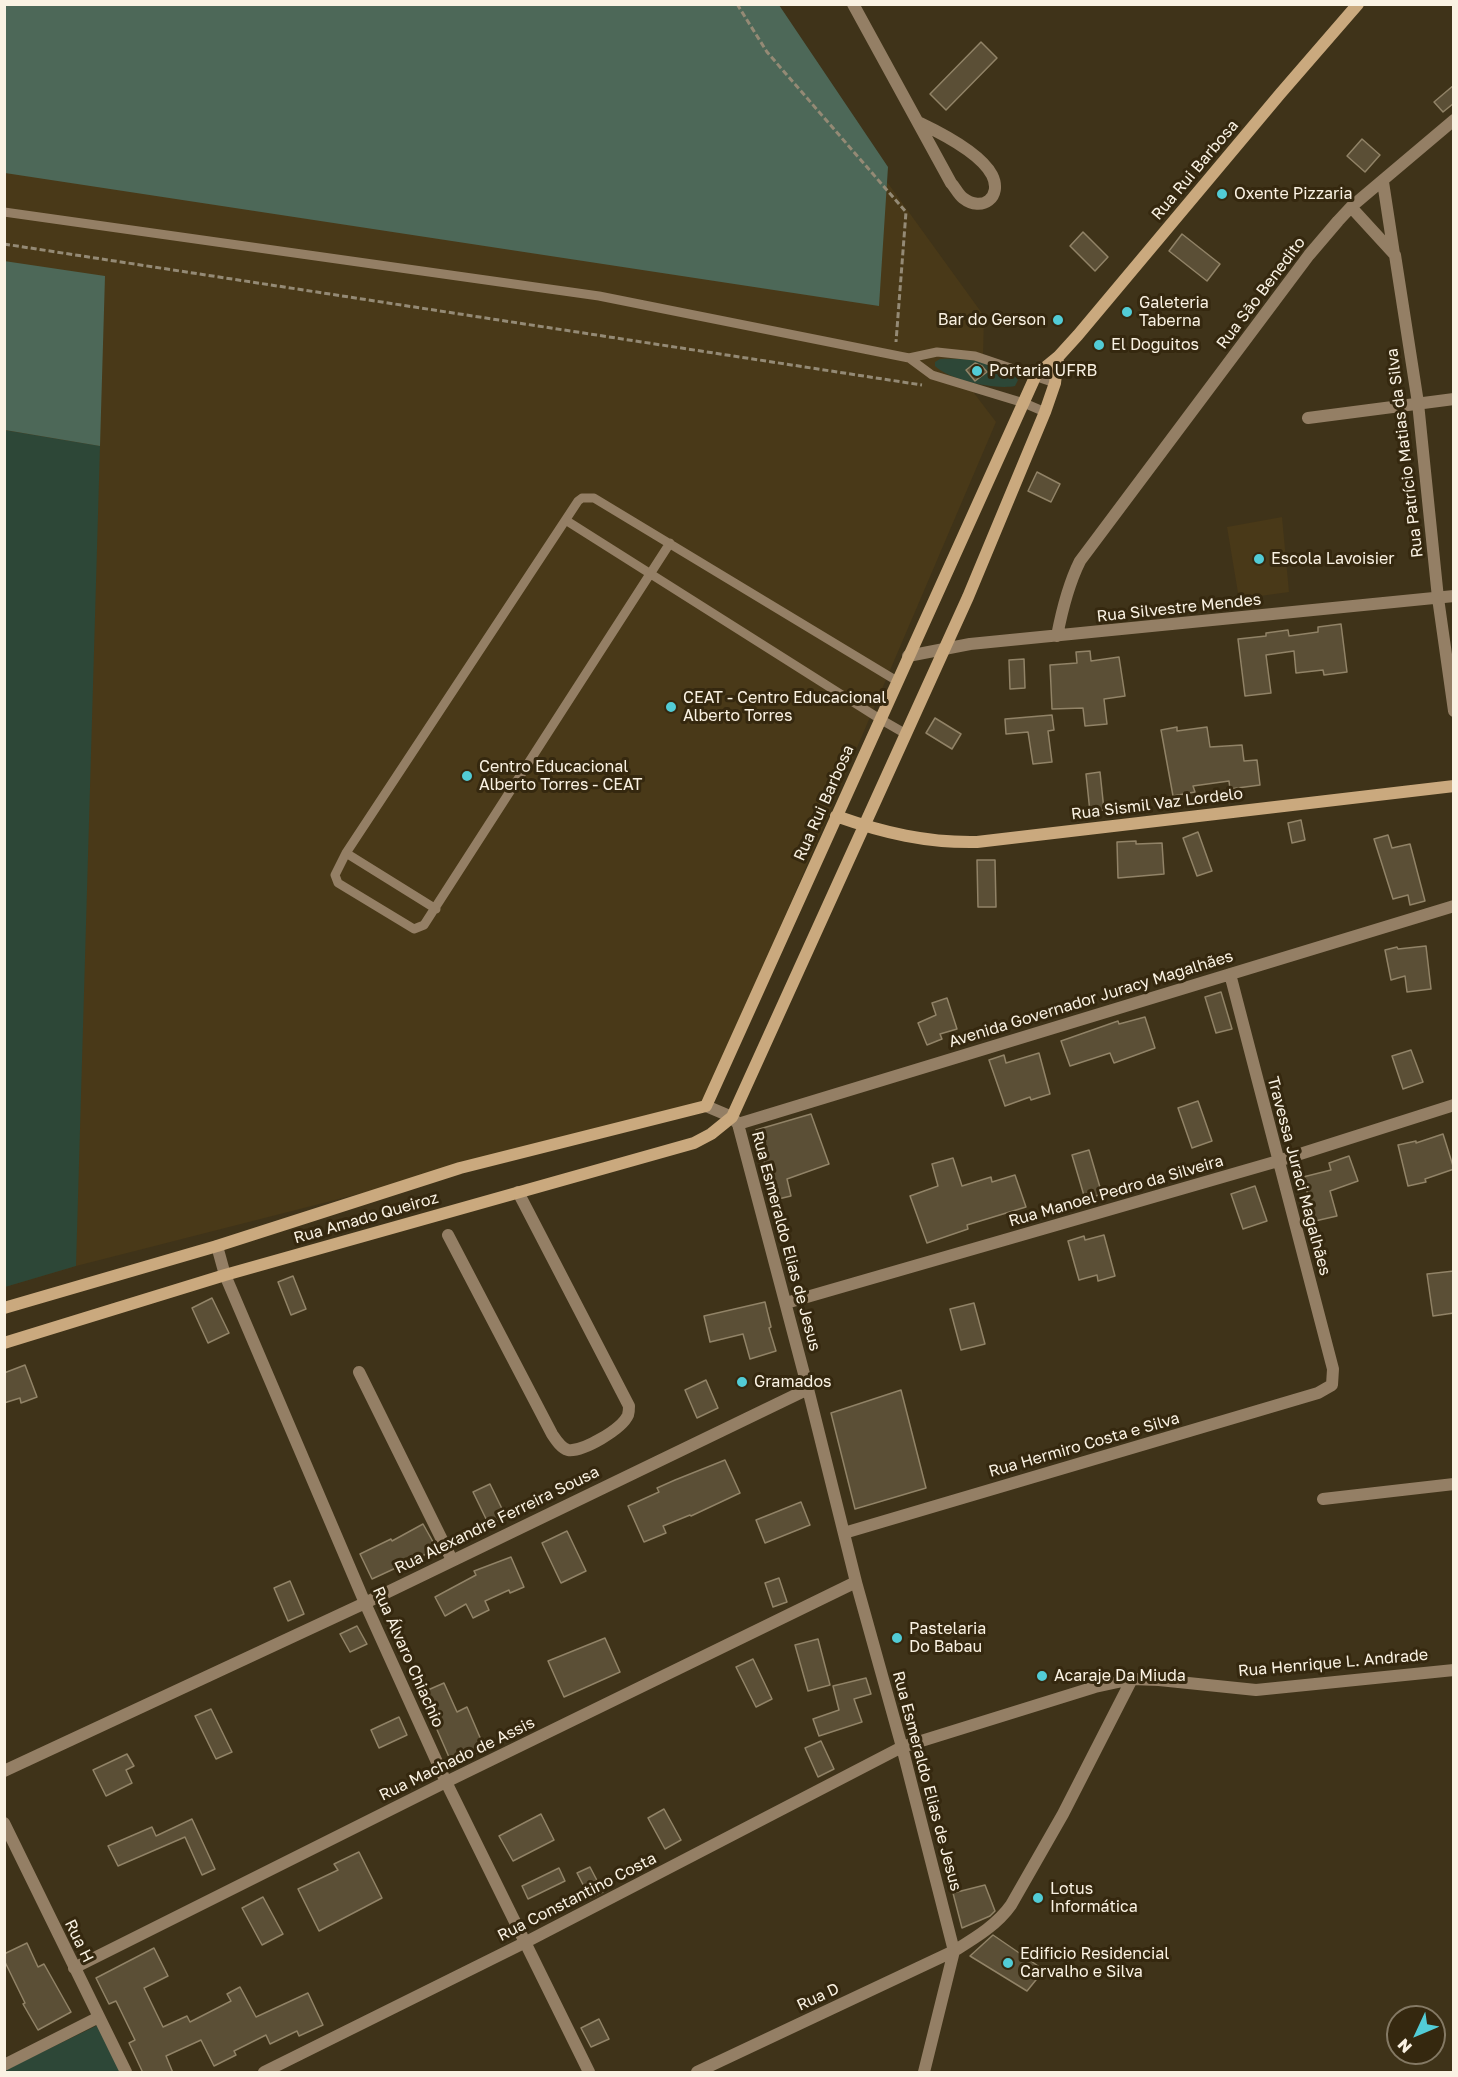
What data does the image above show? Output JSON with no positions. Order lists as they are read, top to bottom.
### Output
{
  "streets": {
    "street": [
      "Rua Rui Barbosa",
      "Rua São Benedito",
      "Rua Patrício Matias da Silva",
      "Rua Silvestre Mendes",
      "Rua Sismil Vaz Lordelo",
      "Avenida Governador Juracy Magalhães",
      "Travessa Juraci Magalhães",
      "Rua Manoel Pedro da Silveira",
      "Rua Amado Queiroz",
      "Rua Esmeraldo Elias de Jesus",
      "Rua Hermiro Costa e Silva",
      "Rua Alexandre Ferreira Sousa",
      "Rua Álvaro Chiachio",
      "Rua Henrique L. Andrade",
      "Rua Machado de Assis",
      "Rua Constantino Costa",
      "Rua H",
      "Rua D"
    ]
  },
  "crossings": [
    ["Rua Rui Barbosa", "Rua Silvestre Mendes"],
    ["Rua Rui Barbosa", "Rua Sismil Vaz Lordelo"],
    ["Rua Rui Barbosa", "Rua Amado Queiroz"],
    ["Rua São Benedito", "Rua Patrício Matias da Silva"],
    ["Rua São Benedito", "Rua Silvestre Mendes"],
    ["Rua Patrício Matias da Silva", "Rua Silvestre Mendes"],
    ["Avenida Governador Juracy Magalhães", "Travessa Juraci Magalhães"],
    ["Avenida Governador Juracy Magalhães", "Rua Amado Queiroz"],
    ["Avenida Governador Juracy Magalhães", "Rua Esmeraldo Elias de Jesus"],
    ["Travessa Juraci Magalhães", "Rua Manoel Pedro da Silveira"],
    ["Travessa Juraci Magalhães", "Rua Hermiro Costa e Silva"],
    ["Rua Manoel Pedro da Silveira", "Rua Esmeraldo Elias de Jesus"],
    ["Rua Amado Queiroz", "Rua Esmeraldo Elias de Jesus"],
    ["Rua Amado Queiroz", "Rua Álvaro Chiachio"],
    ["Rua Esmeraldo Elias de Jesus", "Rua Hermiro Costa e Silva"],
    ["Rua Esmeraldo Elias de Jesus", "Rua Alexandre Ferreira Sousa"],
    ["Rua Esmeraldo Elias de Jesus", "Rua Henrique L. Andrade"],
    ["Rua Esmeraldo Elias de Jesus", "Rua Machado de Assis"],
    ["Rua Esmeraldo Elias de Jesus", "Rua Constantino Costa"],
    ["Rua Esmeraldo Elias de Jesus", "Rua D"],
    ["Rua Alexandre Ferreira Sousa", "Rua Álvaro Chiachio"],
    ["Rua Álvaro Chiachio", "Rua Machado de Assis"],
    ["Rua Álvaro Chiachio", "Rua Constantino Costa"],
    ["Rua Henrique L. Andrade", "Rua Constantino Costa"],
    ["Rua Henrique L. Andrade", "Rua D"],
    ["Rua Machado de Assis", "Rua H"]
  ],
  "places": [
    "Oxente Pizzaria",
    "Galeteria Taberna",
    "Bar do Gerson",
    "El Doguitos",
    "Portaria UFRB",
    "Escola Lavoisier",
    "CEAT - Centro Educacional Alberto Torres",
    "Centro Educacional Alberto Torres - CEAT",
    "Gramados",
    "Pastelaria Do Babau",
    "Acaraje Da Miuda",
    "Lotus Informática",
    "Edificio Residencial Carvalho e Silva"
  ],
  "north": "bottom left"
}
